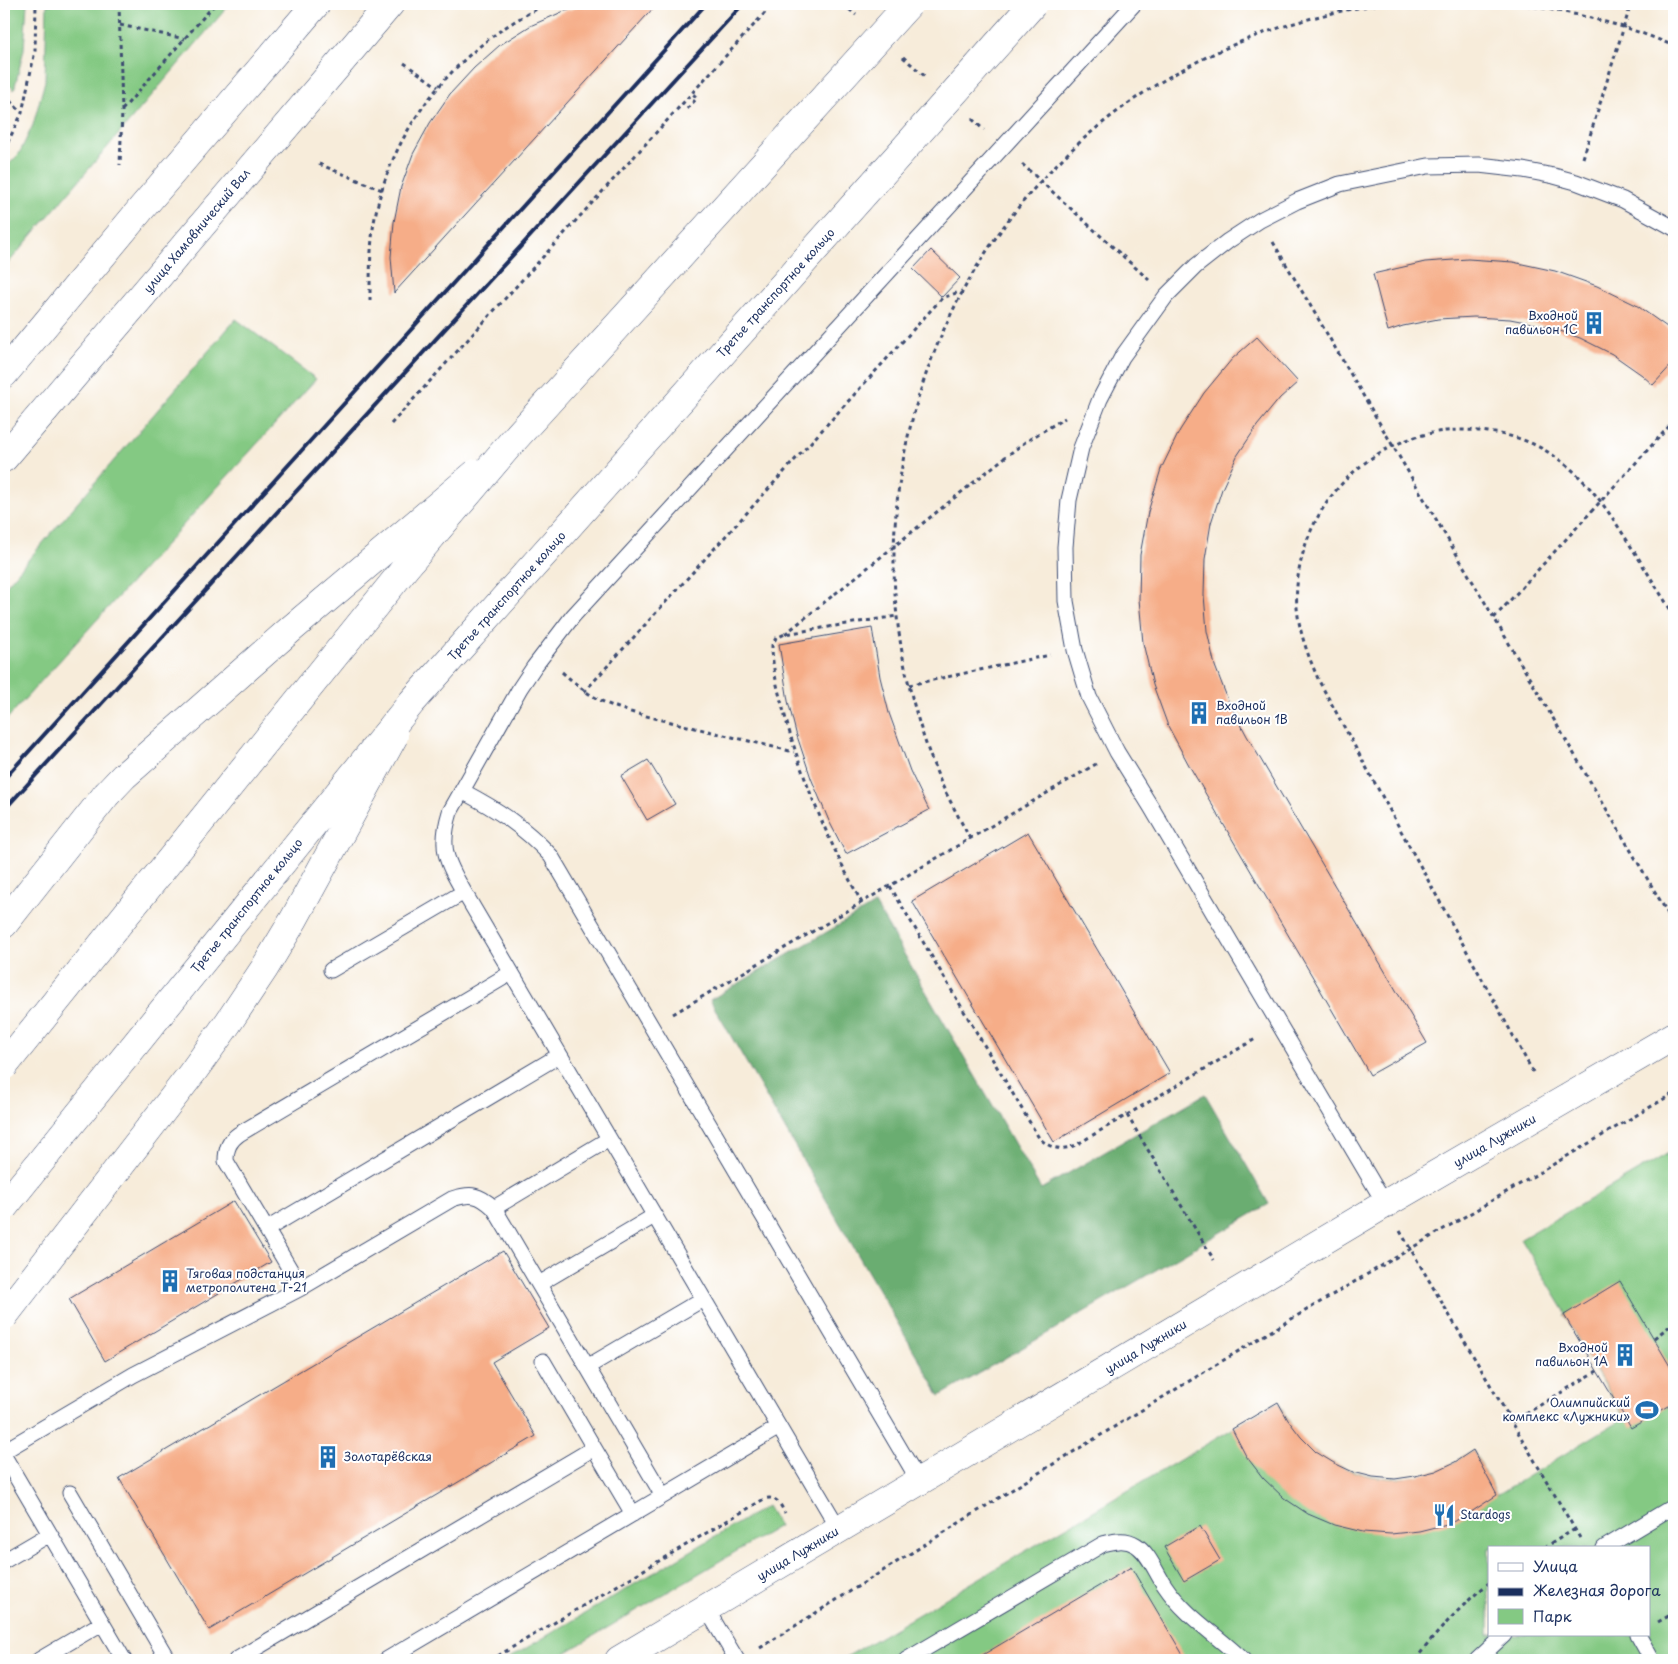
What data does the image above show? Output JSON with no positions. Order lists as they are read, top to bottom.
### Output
{
  "streets": {
    "main road": ["улица Хамовнический Вал", "Третье транспортное кольцо", "улица Лужники"]
  },
  "places": {
    "building": [
      "Входной павильон 1C",
      "Входной павильон 1B",
      "Тяговая подстанция метрополитена Т-21",
      "Входной павильон 1A",
      "Золотарёвская"
    ],
    "sports": ["Олимпийский комплекс «Лужники»"],
    "restaurant": ["Stardogs"]
  },
  "legend": ["Улица", "Железная дорога", "Парк"]
}
